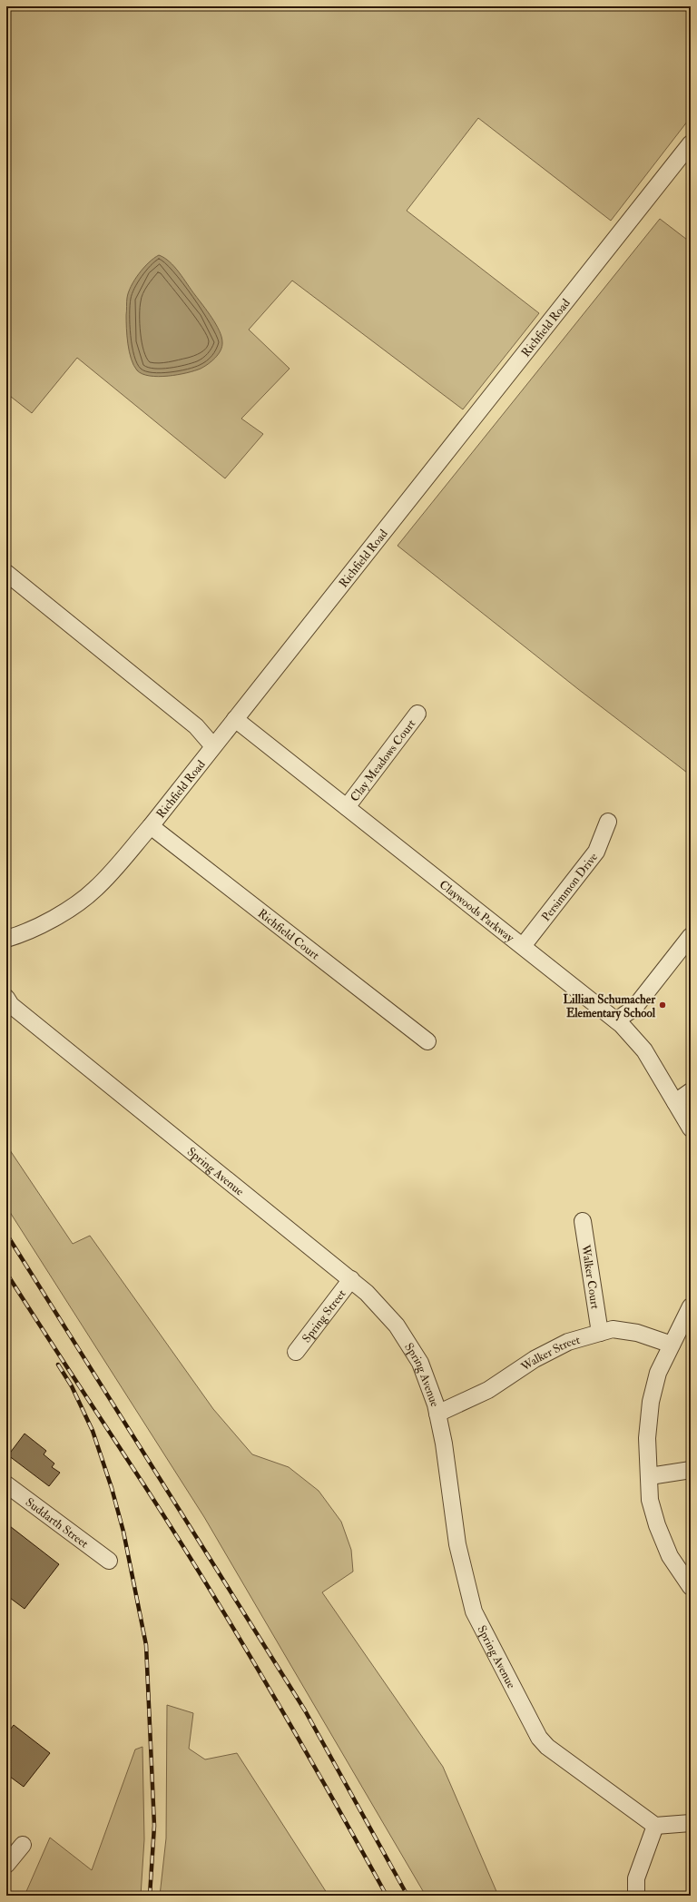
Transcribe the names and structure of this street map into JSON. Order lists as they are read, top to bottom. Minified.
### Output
{"streets":{"street":["Richfield Road","Clay Meadows Court","Persimmon Drive","Claywoods Parkway","Richfield Court","Spring Avenue","Walker Court","Spring Street","Walker Street","Suddarth Street"]},"crossings":[["Richfield Road","Claywoods Parkway"],["Richfield Road","Richfield Court"],["Clay Meadows Court","Claywoods Parkway"],["Persimmon Drive","Claywoods Parkway"],["Spring Avenue","Spring Street"],["Spring Avenue","Walker Street"],["Walker Court","Walker Street"]],"places":["Lillian Schumacher Elementary School"]}
